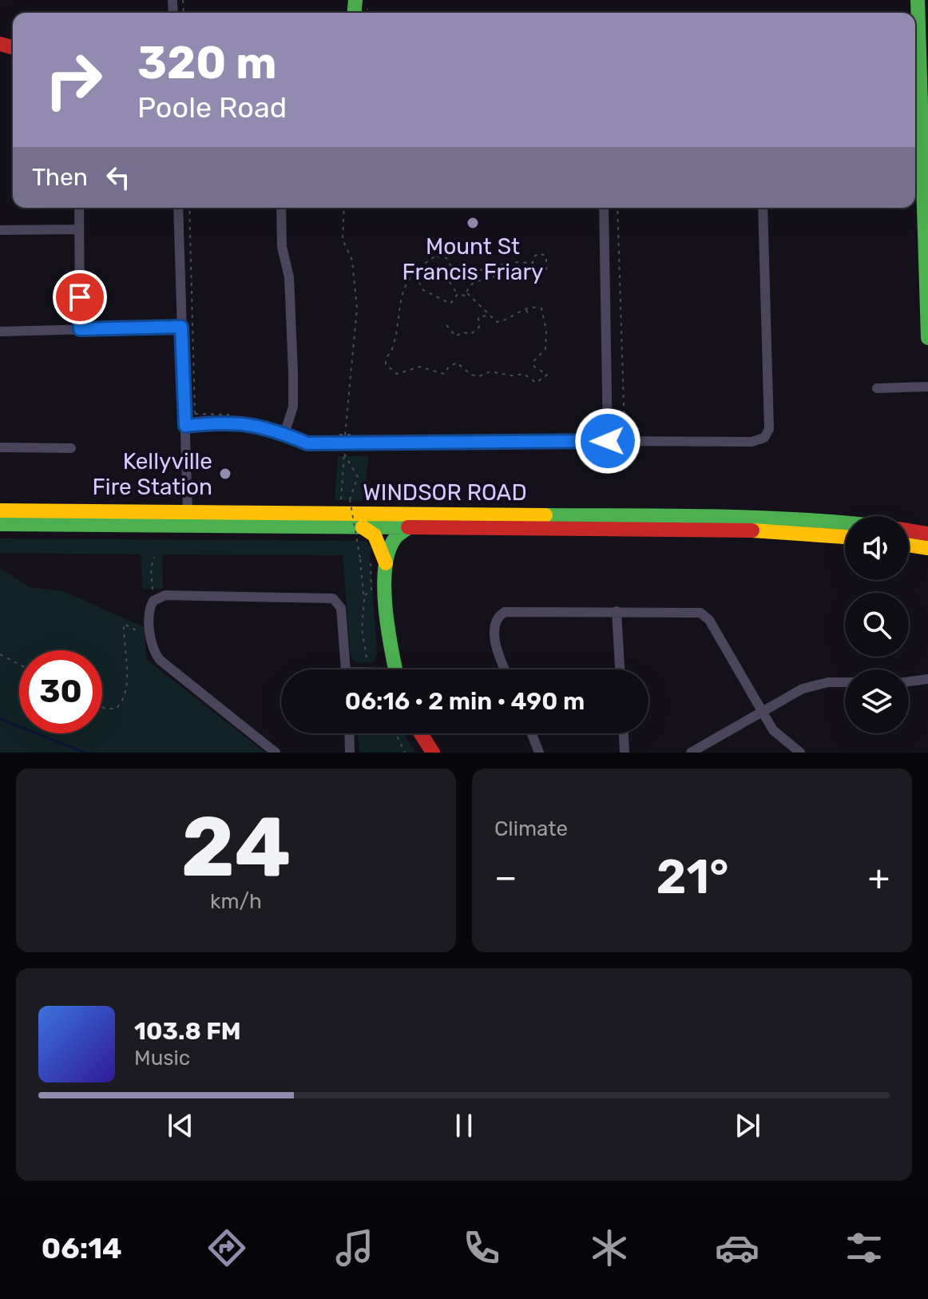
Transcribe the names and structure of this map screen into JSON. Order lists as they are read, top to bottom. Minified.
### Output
{"streets":{"main road":["WINDSOR ROAD"]},"places":["Mount St Francis Friary","Kellyville Fire Station"],"page":{"turn":["320 m","Poole Road"],"then":"Then","limit":"30","trip":"06:16 · 2 min · 490 m","tile":[["24","km/h"],"Climate"],"heat":["−","21°","+"],"song":["103.8 FM","Music"],"tabs":"06:14"}}
